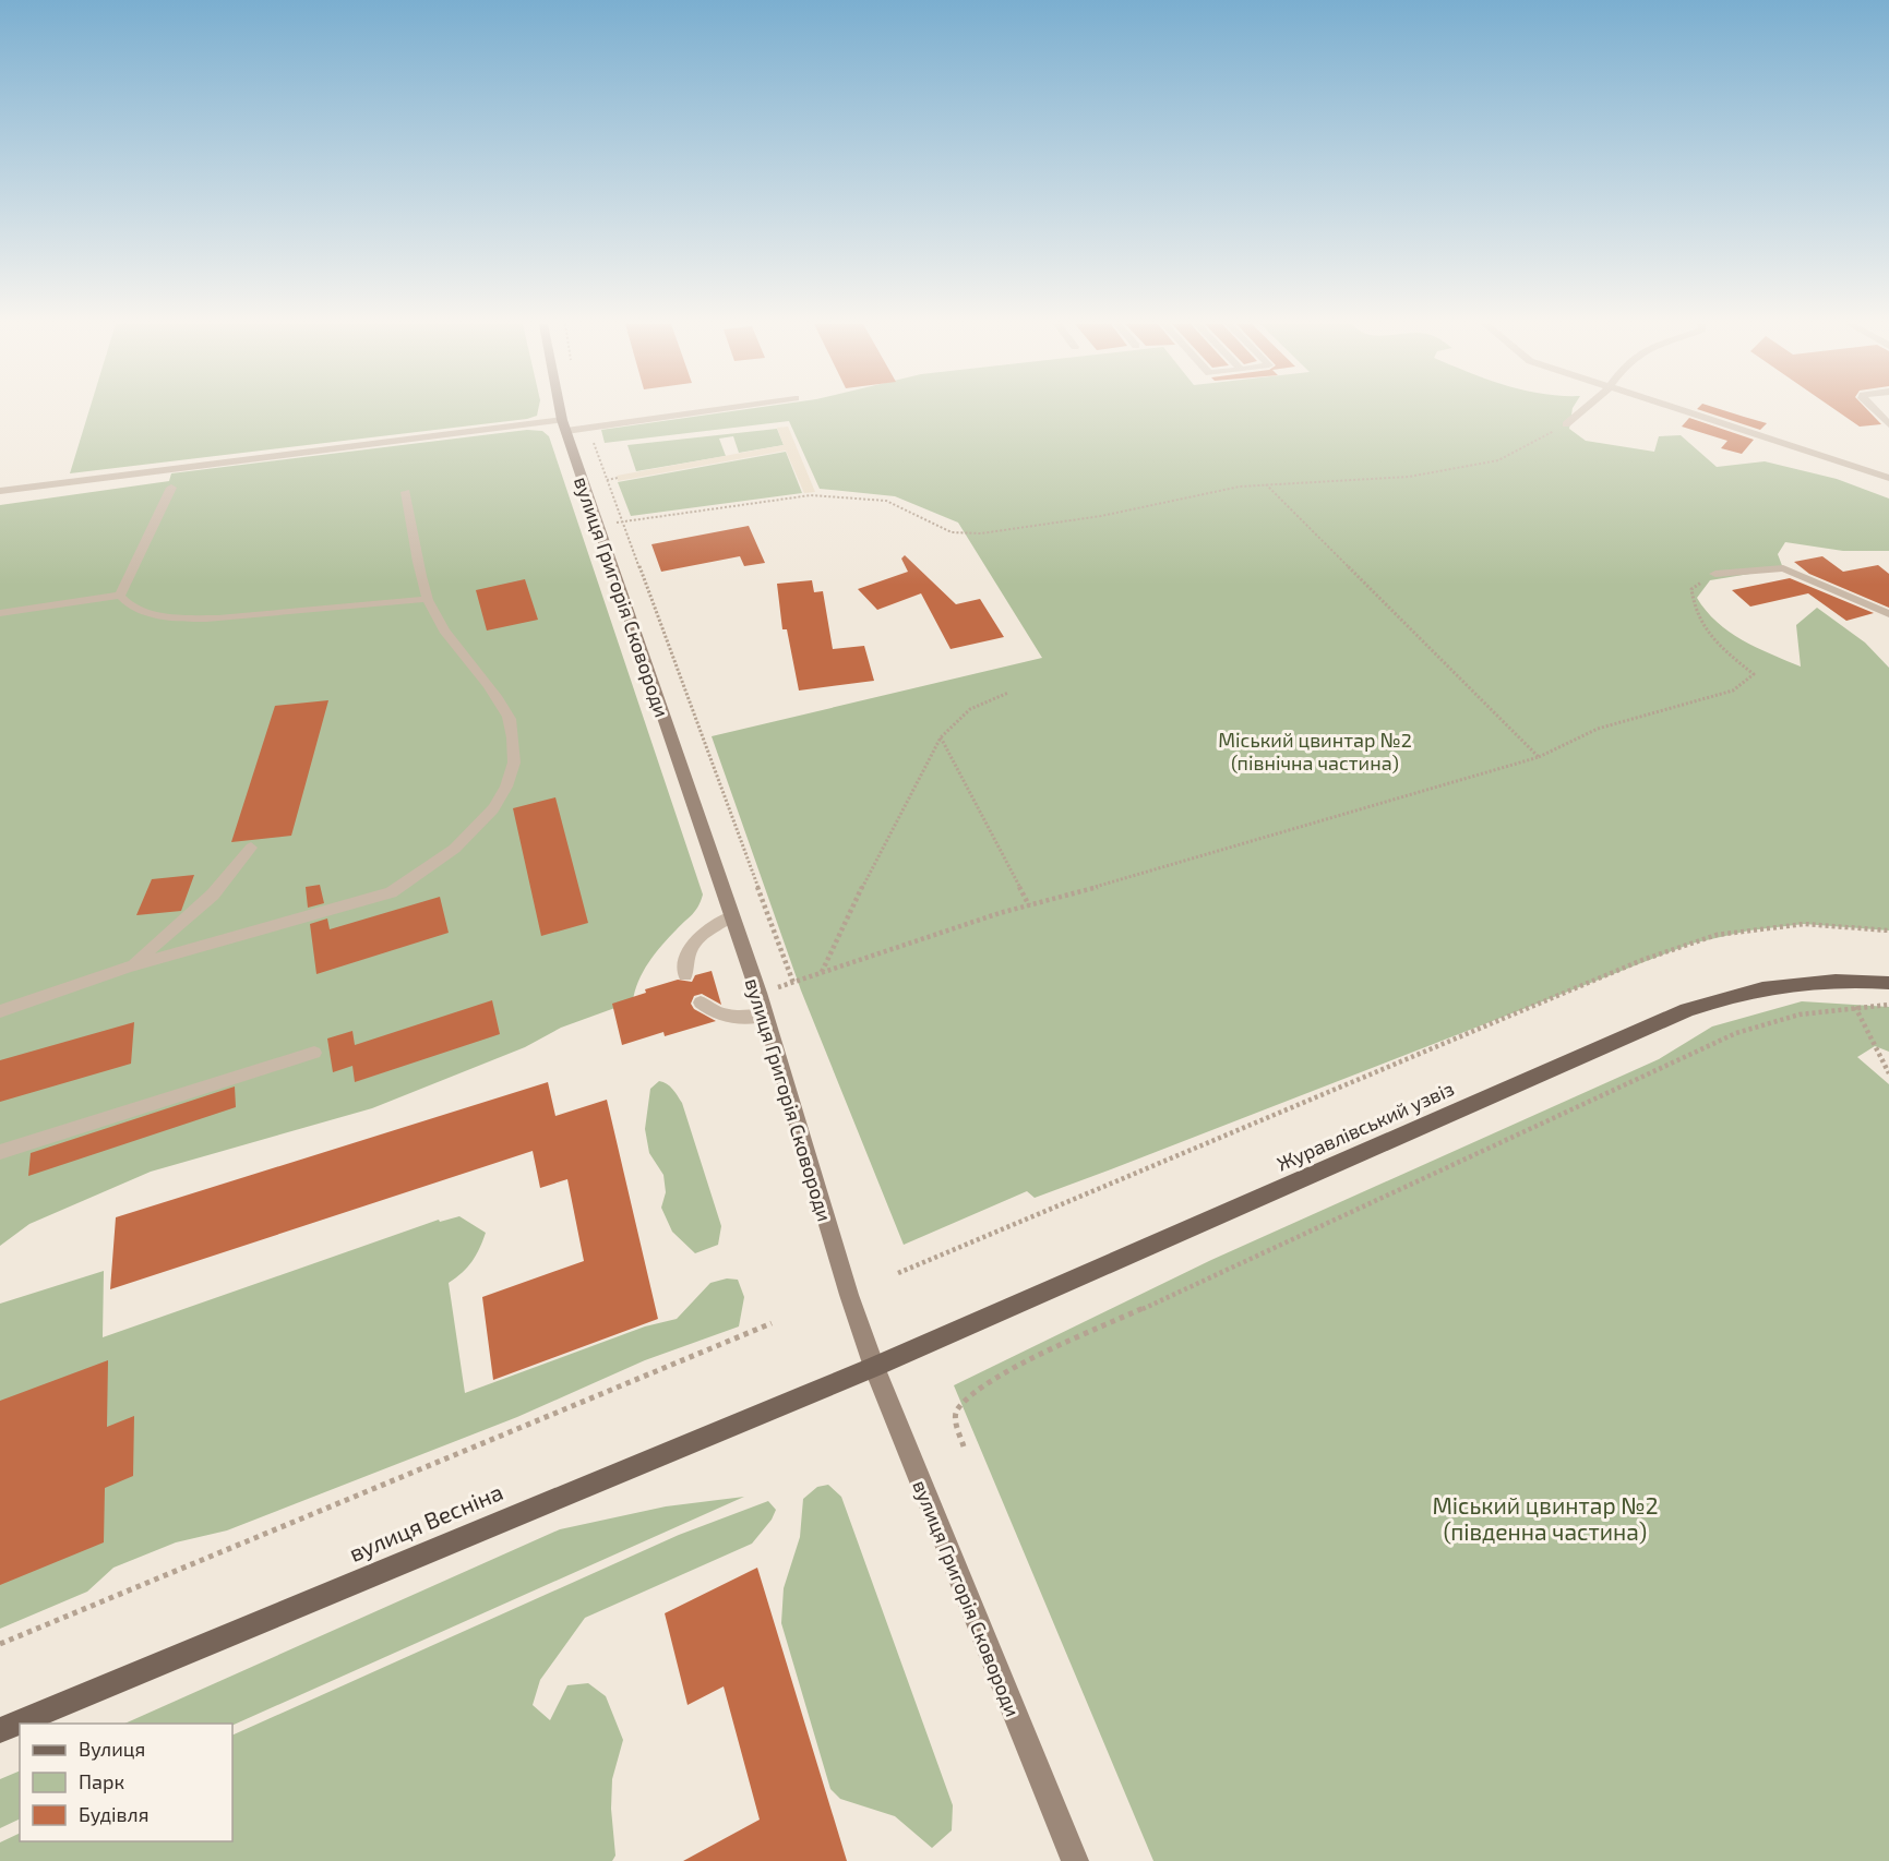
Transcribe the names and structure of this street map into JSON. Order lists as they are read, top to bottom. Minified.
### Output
{"streets":{"main road":["Журавлівський узвіз","вулиця Весніна"],"street":["вулиця Григорія Сковороди"]},"crossings":[["вулиця Григорія Сковороди","Журавлівський узвіз"],["вулиця Григорія Сковороди","вулиця Весніна"],["Журавлівський узвіз","вулиця Весніна"]],"parks":["Міський цвинтар №2 (північна частина)","Міський цвинтар №2 (південна частина)"],"legend":["Вулиця","Парк","Будівля"]}
